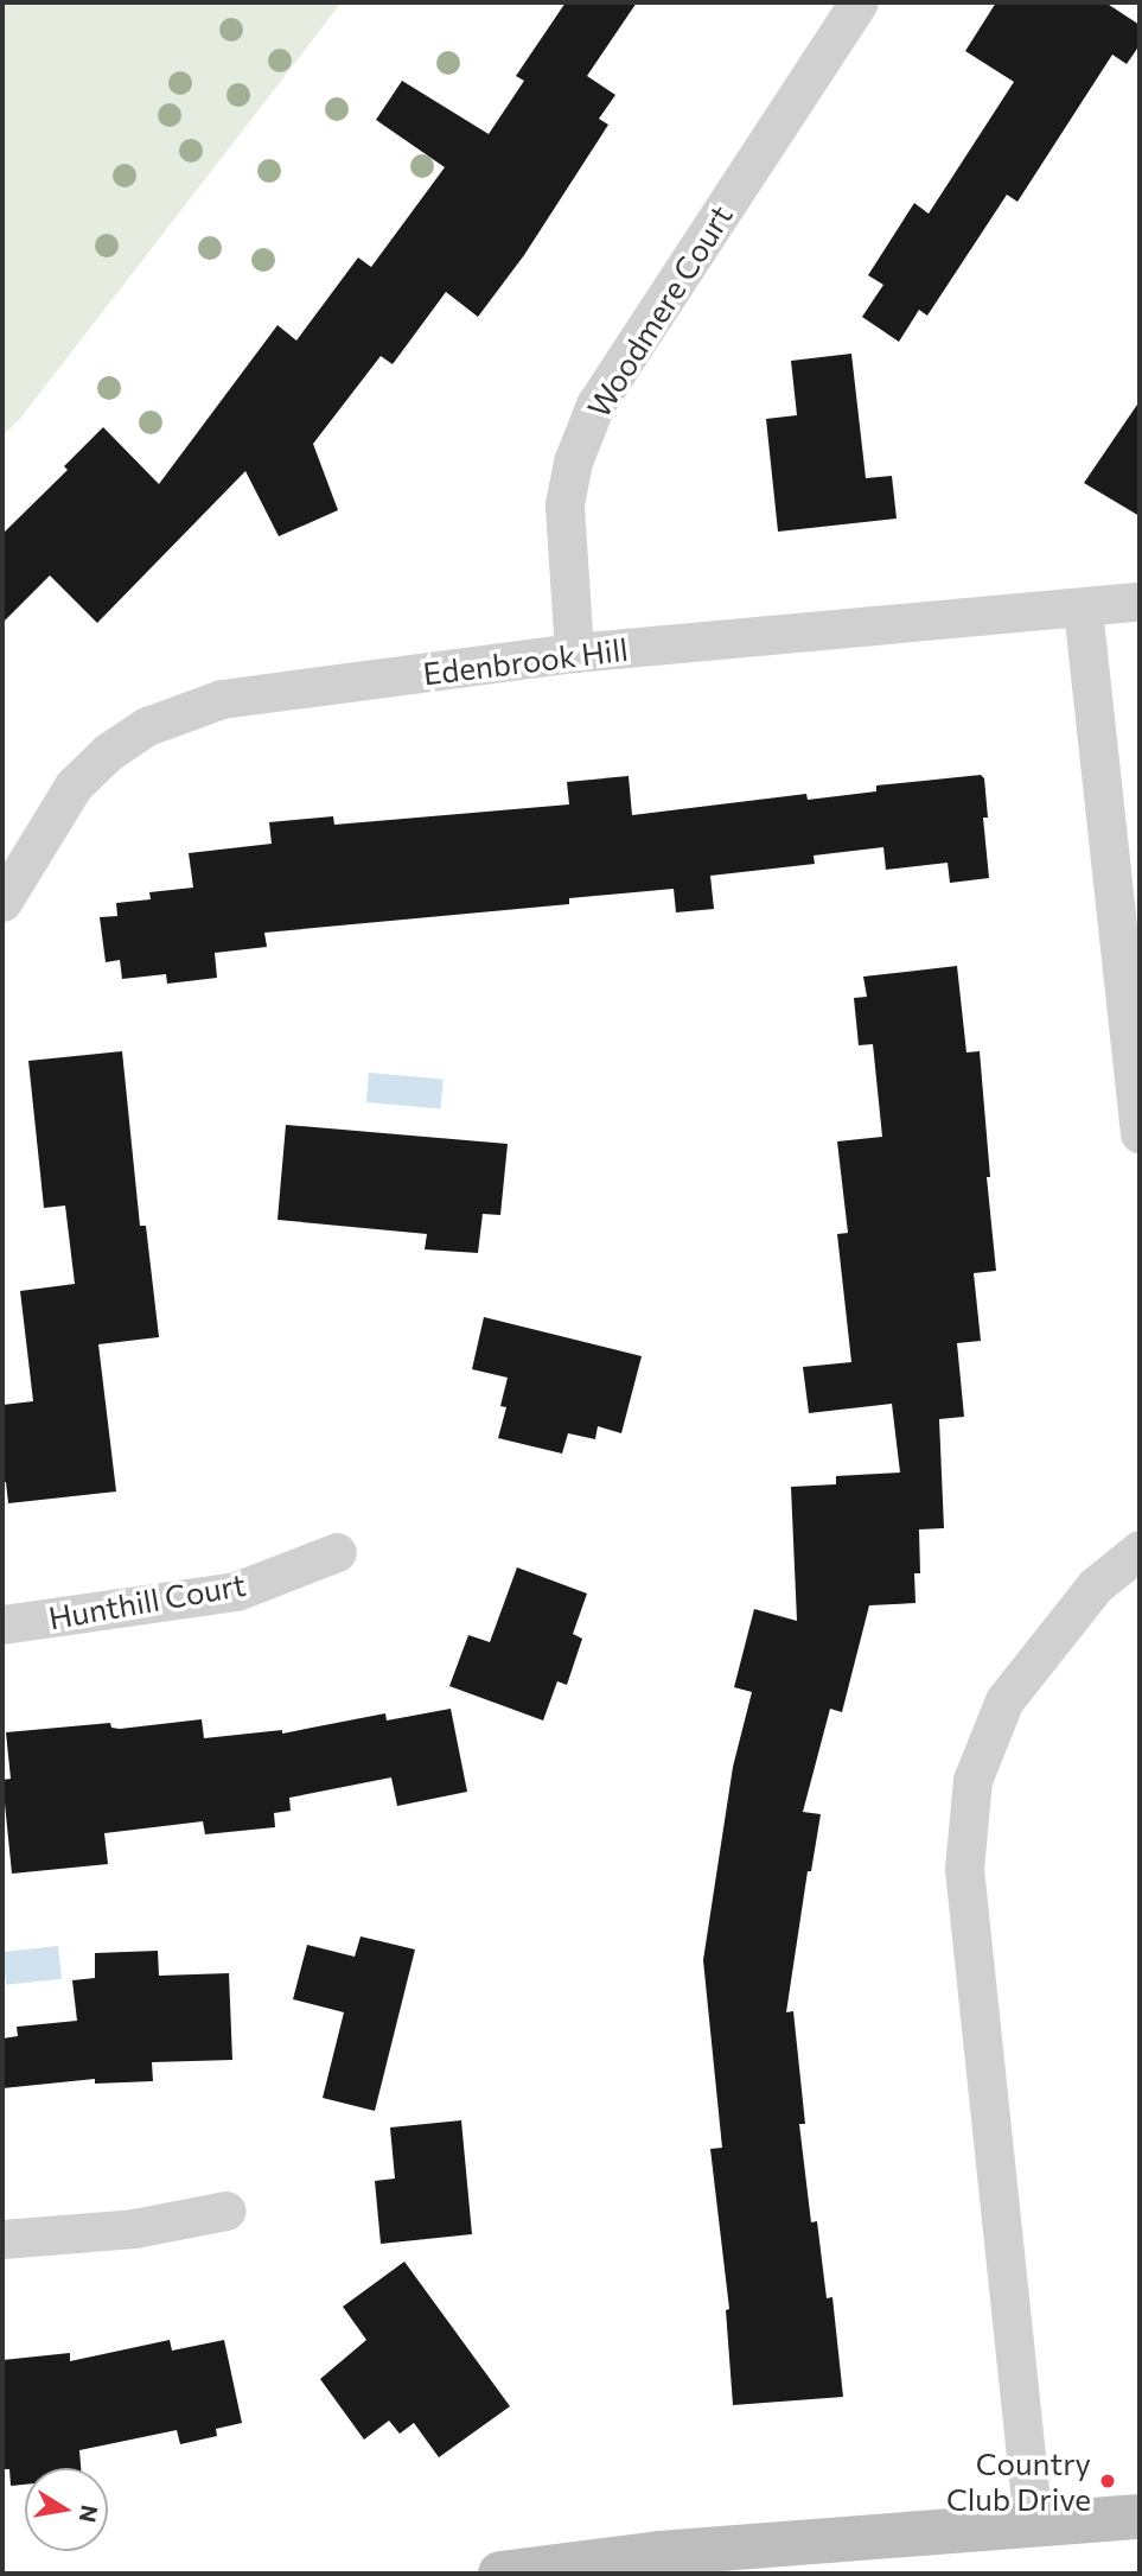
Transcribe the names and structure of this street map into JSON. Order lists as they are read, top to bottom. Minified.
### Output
{"streets":{"street":["Woodmere Court","Edenbrook Hill","Hunthill Court"]},"crossings":[["Woodmere Court","Edenbrook Hill"]],"places":["Country Club Drive"],"north":"right"}
